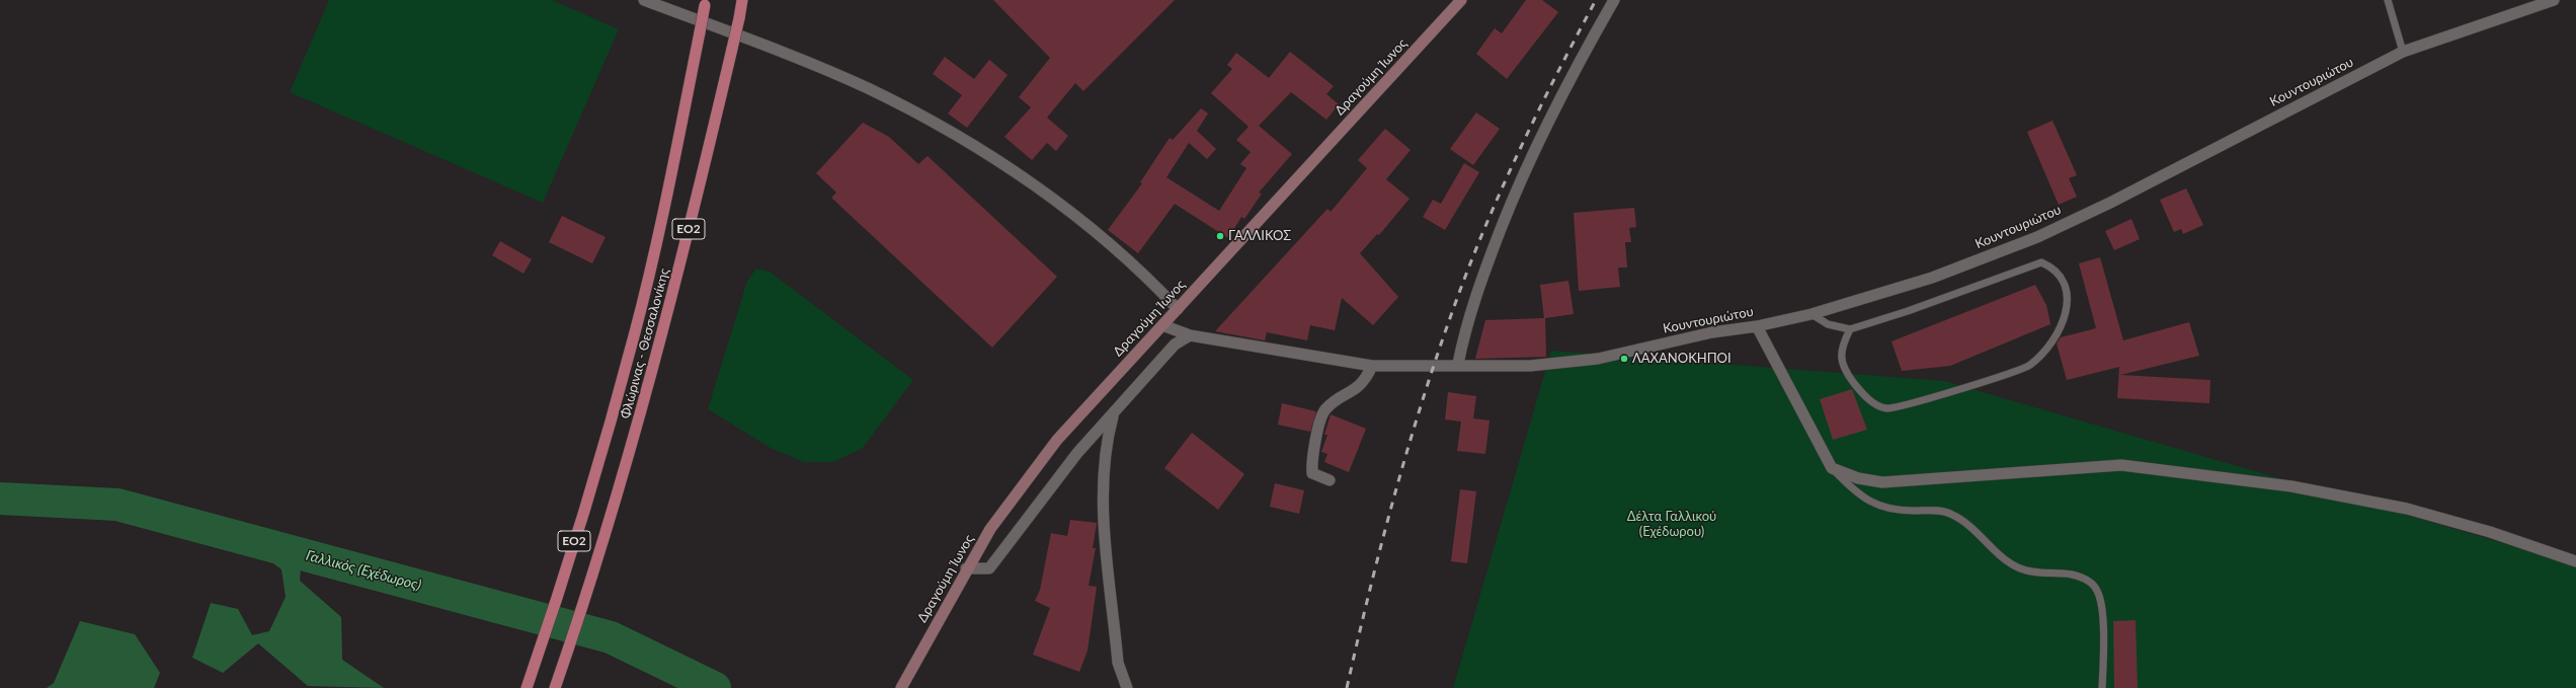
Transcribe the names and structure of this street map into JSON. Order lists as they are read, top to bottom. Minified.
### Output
{"streets":{"main road":["Δραγούμη Ίωνος","ΕΟ2","Φλώρινας - Θεσσαλονίκης"],"street":["Κουντουριώτου"]},"crossings":[["Δραγούμη Ίωνος","Κουντουριώτου"]],"water":["Γαλλικός (Εχέδωρος)"],"parks":["Δέλτα Γαλλικού (Εχέδωρου)"],"places":["ΓΑΛΛΙΚΟΣ","ΛΑΧΑΝΟΚΗΠΟΙ"]}
